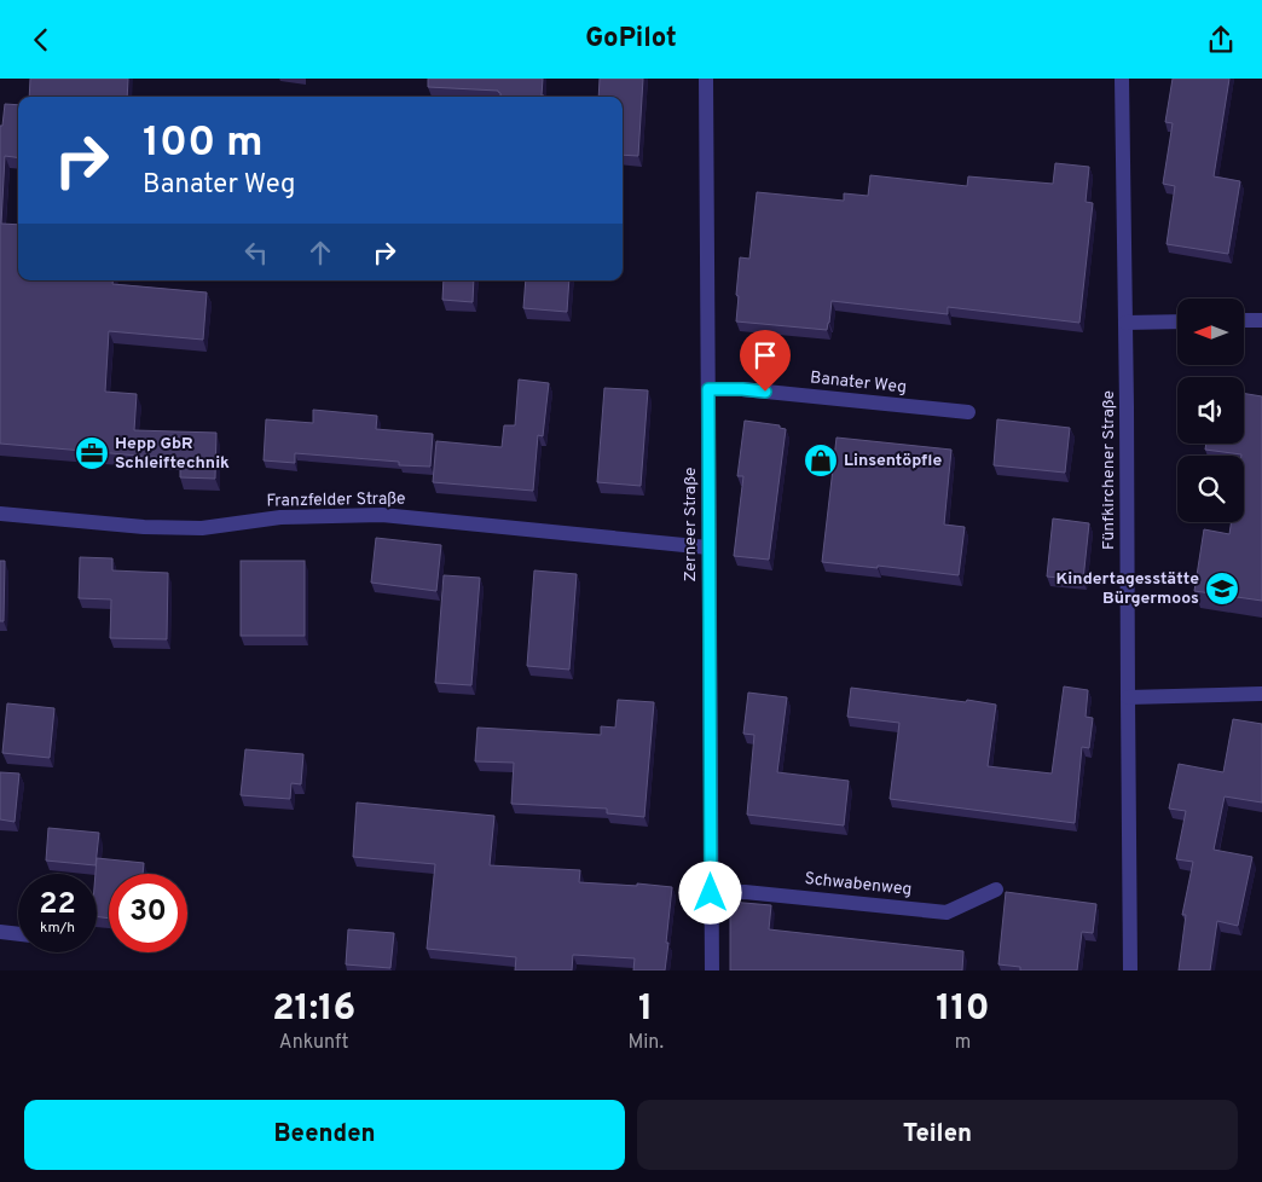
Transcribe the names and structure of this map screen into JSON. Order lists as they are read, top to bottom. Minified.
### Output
{"streets":{"street":["Banater Weg","Fünfkirchener Straße","Franzfelder Straße","Zerneer Straße","Schwabenweg"]},"crossings":[["Banater Weg","Zerneer Straße"],["Franzfelder Straße","Zerneer Straße"],["Zerneer Straße","Schwabenweg"]],"places":{"office":["Hepp GbR Schleiftechnik"],"shop":["Linsentöpfle"],"school or university":["Kindertagesstätte Bürgermoos"]},"north":"left","page":{"header":"GoPilot","turn":["100 m","Banater Weg"],"speed":"22 km/h","limit":"30","eta":["21:16","Ankunft","1","Min.","110","m"],"buttons":["Beenden","Teilen"]}}
